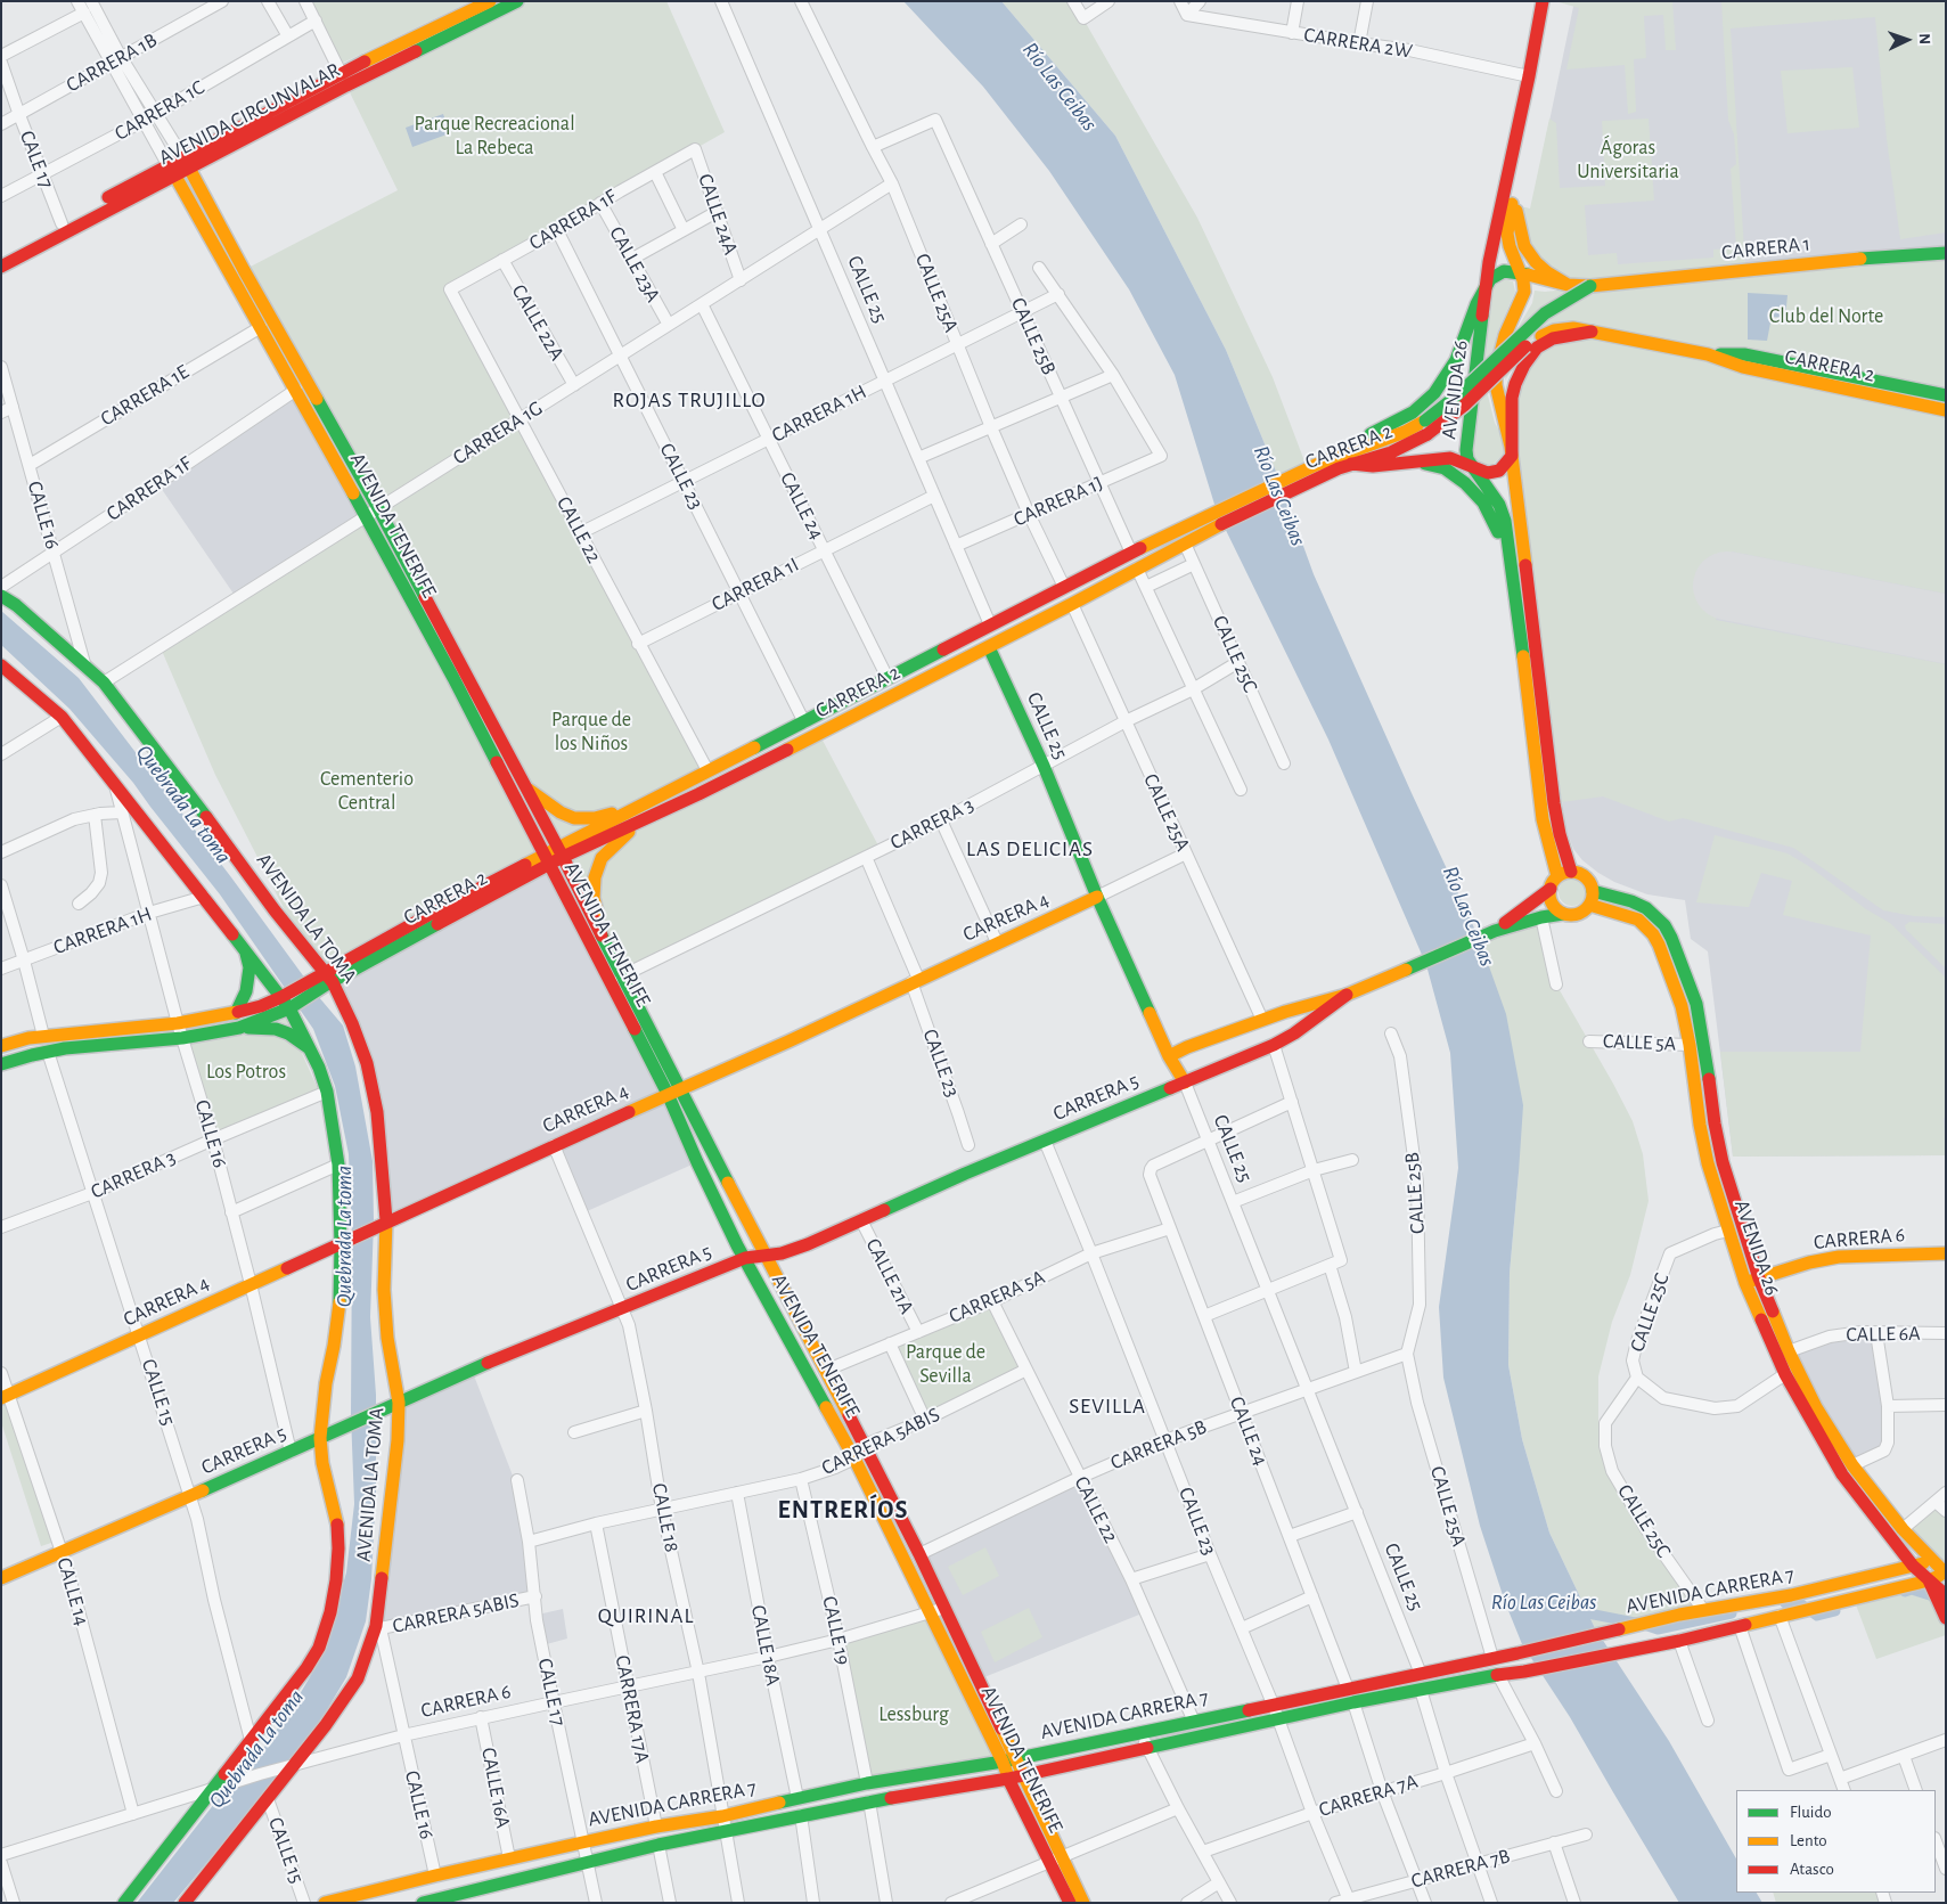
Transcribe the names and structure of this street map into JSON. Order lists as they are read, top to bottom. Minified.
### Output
{"streets":{"main road":["AVENIDA CIRCUNVALAR","CARRERA 1","CALLE 25","CARRERA 2","AVENIDA 26","AVENIDA TENERIFE","CARRERA 4","AVENIDA LA TOMA","CARRERA 5","CARRERA 6","AVENIDA CARRERA 7"],"street":["CARRERA 2W","CARRERA 1B","CARRERA 1C","CALE 17","CALLE 24A","CARRERA 1F","CALLE 23A","CALLE 25A","CALLE 22A","CALLE 25B","CARRERA 1E","CARRERA 1H","CARRERA 1G","CALLE 23","CARRERA 1J","CALLE 24","CALLE 16","CALLE 22","CARRERA 1I","CALLE 25C","CARRERA 3","CALLE 5A","CALLE 21A","CARRERA 5A","CALLE 6A","CALLE 15","CARRERA 5ABIS","CARRERA 5B","CALLE 18","CALLE 14","CALLE 19","CALLE 18A","CALLE 17","CARRERA 17A","CALLE 16A","CARRERA 7A","CARRERA 7B"]},"crossings":[["CARRERA 2W","AVENIDA 26"],["CARRERA 1B","CALE 17"],["CARRERA 1B","AVENIDA TENERIFE"],["CARRERA 1C","CALE 17"],["CARRERA 1C","AVENIDA TENERIFE"],["AVENIDA CIRCUNVALAR","CALE 17"],["AVENIDA CIRCUNVALAR","AVENIDA TENERIFE"],["CALLE 24A","CARRERA 1F"],["CALLE 24A","CARRERA 1G"],["CARRERA 1F","CALLE 23A"],["CARRERA 1F","CALLE 22A"],["CARRERA 1F","CALLE 23"],["CARRERA 1F","CALLE 16"],["CARRERA 1F","AVENIDA TENERIFE"],["CARRERA 1F","CALLE 22"],["CARRERA 1","CARRERA 2"],["CARRERA 1","AVENIDA 26"],["CALLE 23A","CARRERA 1G"],["CALLE 25","CARRERA 2"],["CALLE 25","CARRERA 1H"],["CALLE 25","CARRERA 1G"],["CALLE 25","CARRERA 1J"],["CALLE 25","CALLE 24"],["CALLE 25","CARRERA 1I"],["CALLE 25","CARRERA 3"],["CALLE 25","CARRERA 4"],["CALLE 25","CARRERA 5"],["CALLE 25","CARRERA 5B"],["CALLE 25","AVENIDA CARRERA 7"],["CALLE 25A","CALLE 25B"],["CALLE 25A","CARRERA 2"],["CALLE 25A","CARRERA 1H"],["CALLE 25A","CARRERA 1G"],["CALLE 25A","CARRERA 1J"],["CALLE 25A","CARRERA 3"],["CALLE 25A","CARRERA 4"],["CALLE 25A","CARRERA 5"],["CALLE 25A","CARRERA 5B"],["CALLE 25A","AVENIDA CARRERA 7"],["CALLE 22A","CARRERA 1G"],["CALLE 25B","CARRERA 2"],["CALLE 25B","CARRERA 1H"],["CALLE 25B","CARRERA 1J"],["CALLE 25B","CARRERA 5B"],["CARRERA 2","CALLE 23"],["CARRERA 2","CALLE 24"],["CARRERA 2","CALLE 16"],["CARRERA 2","AVENIDA TENERIFE"],["CARRERA 2","CALLE 22"],["CARRERA 2","CALLE 25C"],["CARRERA 2","AVENIDA LA TOMA"],["CARRERA 2","CALLE 15"],["AVENIDA 26","CALLE 25C"],["AVENIDA 26","CALLE 5A"],["AVENIDA 26","CARRERA 5"],["AVENIDA 26","CARRERA 6"],["AVENIDA 26","CALLE 6A"],["AVENIDA 26","AVENIDA CARRERA 7"],["CARRERA 1E","CALLE 16"],["CARRERA 1E","AVENIDA TENERIFE"],["CARRERA 1H","CALLE 23"],["CARRERA 1H","CALLE 24"],["CARRERA 1H","CALLE 16"],["CARRERA 1H","CALLE 22"],["CARRERA 1H","AVENIDA LA TOMA"],["CARRERA 1G","CALLE 23"],["CARRERA 1G","CALLE 24"],["CARRERA 1G","AVENIDA TENERIFE"],["CARRERA 1G","CALLE 22"],["CARRERA 1G","AVENIDA LA TOMA"],["CALLE 23","CARRERA 1I"],["CALLE 23","CARRERA 3"],["CALLE 23","CARRERA 4"],["CALLE 23","CARRERA 5"],["CALLE 23","CARRERA 5A"],["CALLE 23","CARRERA 5B"],["CALLE 23","AVENIDA CARRERA 7"],["CALLE 23","CARRERA 7A"],["CALLE 23","CARRERA 7B"],["CALLE 24","CARRERA 1I"],["CALLE 24","CARRERA 5A"],["CALLE 24","CARRERA 5B"],["CALLE 24","AVENIDA CARRERA 7"],["CALLE 16","CARRERA 3"],["CALLE 16","CARRERA 4"],["CALLE 16","AVENIDA LA TOMA"],["CALLE 16","CARRERA 5"],["CALLE 16","CARRERA 6"],["CALLE 16","CARRERA 5ABIS"],["CALLE 16","AVENIDA CARRERA 7"],["AVENIDA TENERIFE","CARRERA 3"],["AVENIDA TENERIFE","CARRERA 4"],["AVENIDA TENERIFE","CARRERA 5"],["AVENIDA TENERIFE","CARRERA 6"],["AVENIDA TENERIFE","CARRERA 5A"],["AVENIDA TENERIFE","CARRERA 5ABIS"],["AVENIDA TENERIFE","CARRERA 5B"],["AVENIDA TENERIFE","AVENIDA CARRERA 7"],["CALLE 22","CARRERA 1I"],["CALLE 22","CARRERA 5A"],["CALLE 22","CARRERA 5ABIS"],["CALLE 22","CARRERA 5B"],["CALLE 22","AVENIDA CARRERA 7"],["CALLE 25C","CARRERA 3"],["CALLE 25C","AVENIDA CARRERA 7"],["CARRERA 3","AVENIDA LA TOMA"],["CARRERA 3","CALLE 15"],["CARRERA 4","AVENIDA LA TOMA"],["CARRERA 4","CALLE 15"],["CARRERA 4","CALLE 18"],["CARRERA 4","CALLE 14"],["AVENIDA LA TOMA","CARRERA 5"],["AVENIDA LA TOMA","CARRERA 6"],["AVENIDA LA TOMA","CALLE 15"],["AVENIDA LA TOMA","CARRERA 5ABIS"],["CARRERA 5","CALLE 21A"],["CARRERA 5","CALLE 15"],["CARRERA 5","CALLE 18"],["CARRERA 5","CALLE 14"],["CARRERA 6","CALLE 18"],["CARRERA 6","CALLE 14"],["CARRERA 6","CALLE 19"],["CARRERA 6","CALLE 18A"],["CARRERA 6","CALLE 17"],["CARRERA 6","CARRERA 17A"],["CARRERA 6","CALLE 16A"],["CALLE 21A","CARRERA 5A"],["CALLE 21A","CARRERA 5ABIS"],["CARRERA 5ABIS","CALLE 18"],["CARRERA 5ABIS","CALLE 19"],["CARRERA 5ABIS","CALLE 18A"],["CARRERA 5ABIS","CALLE 17"],["CARRERA 5ABIS","CARRERA 17A"],["CALLE 18","AVENIDA CARRERA 7"],["AVENIDA CARRERA 7","CALLE 19"],["AVENIDA CARRERA 7","CALLE 18A"],["AVENIDA CARRERA 7","CALLE 17"],["AVENIDA CARRERA 7","CARRERA 17A"],["AVENIDA CARRERA 7","CALLE 16A"]],"districts":["ROJAS TRUJILLO","LAS DELICIAS","SEVILLA","ENTRERÍOS","QUIRINAL"],"water":["Río Las Ceibas","Quebrada La toma"],"parks":["Parque Recreacional La Rebeca","Ágoras Universitaria","Club del Norte","Parque de los Niños","Cementerio Central","Los Potros","Parque de Sevilla","Lessburg"],"legend":["Fluido","Lento","Atasco"],"north":"right"}
